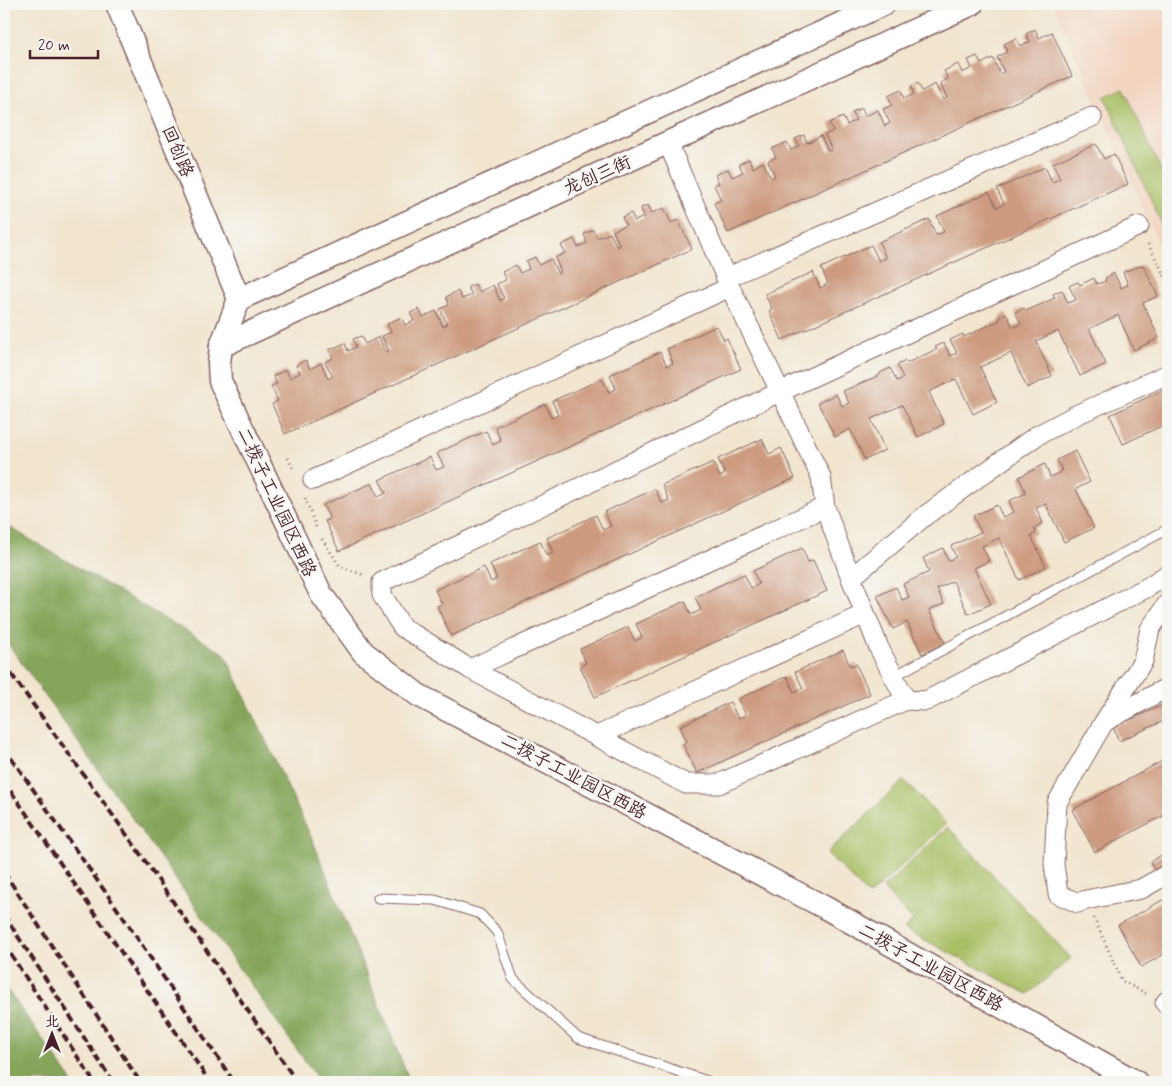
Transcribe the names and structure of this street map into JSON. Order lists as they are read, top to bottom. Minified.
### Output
{"streets":{"street":["回创路","龙创三街","二拨子工业园区西路"]},"crossings":[["回创路","龙创三街"],["回创路","二拨子工业园区西路"],["龙创三街","二拨子工业园区西路"]],"scale_bar":"20 m","north":"top"}
